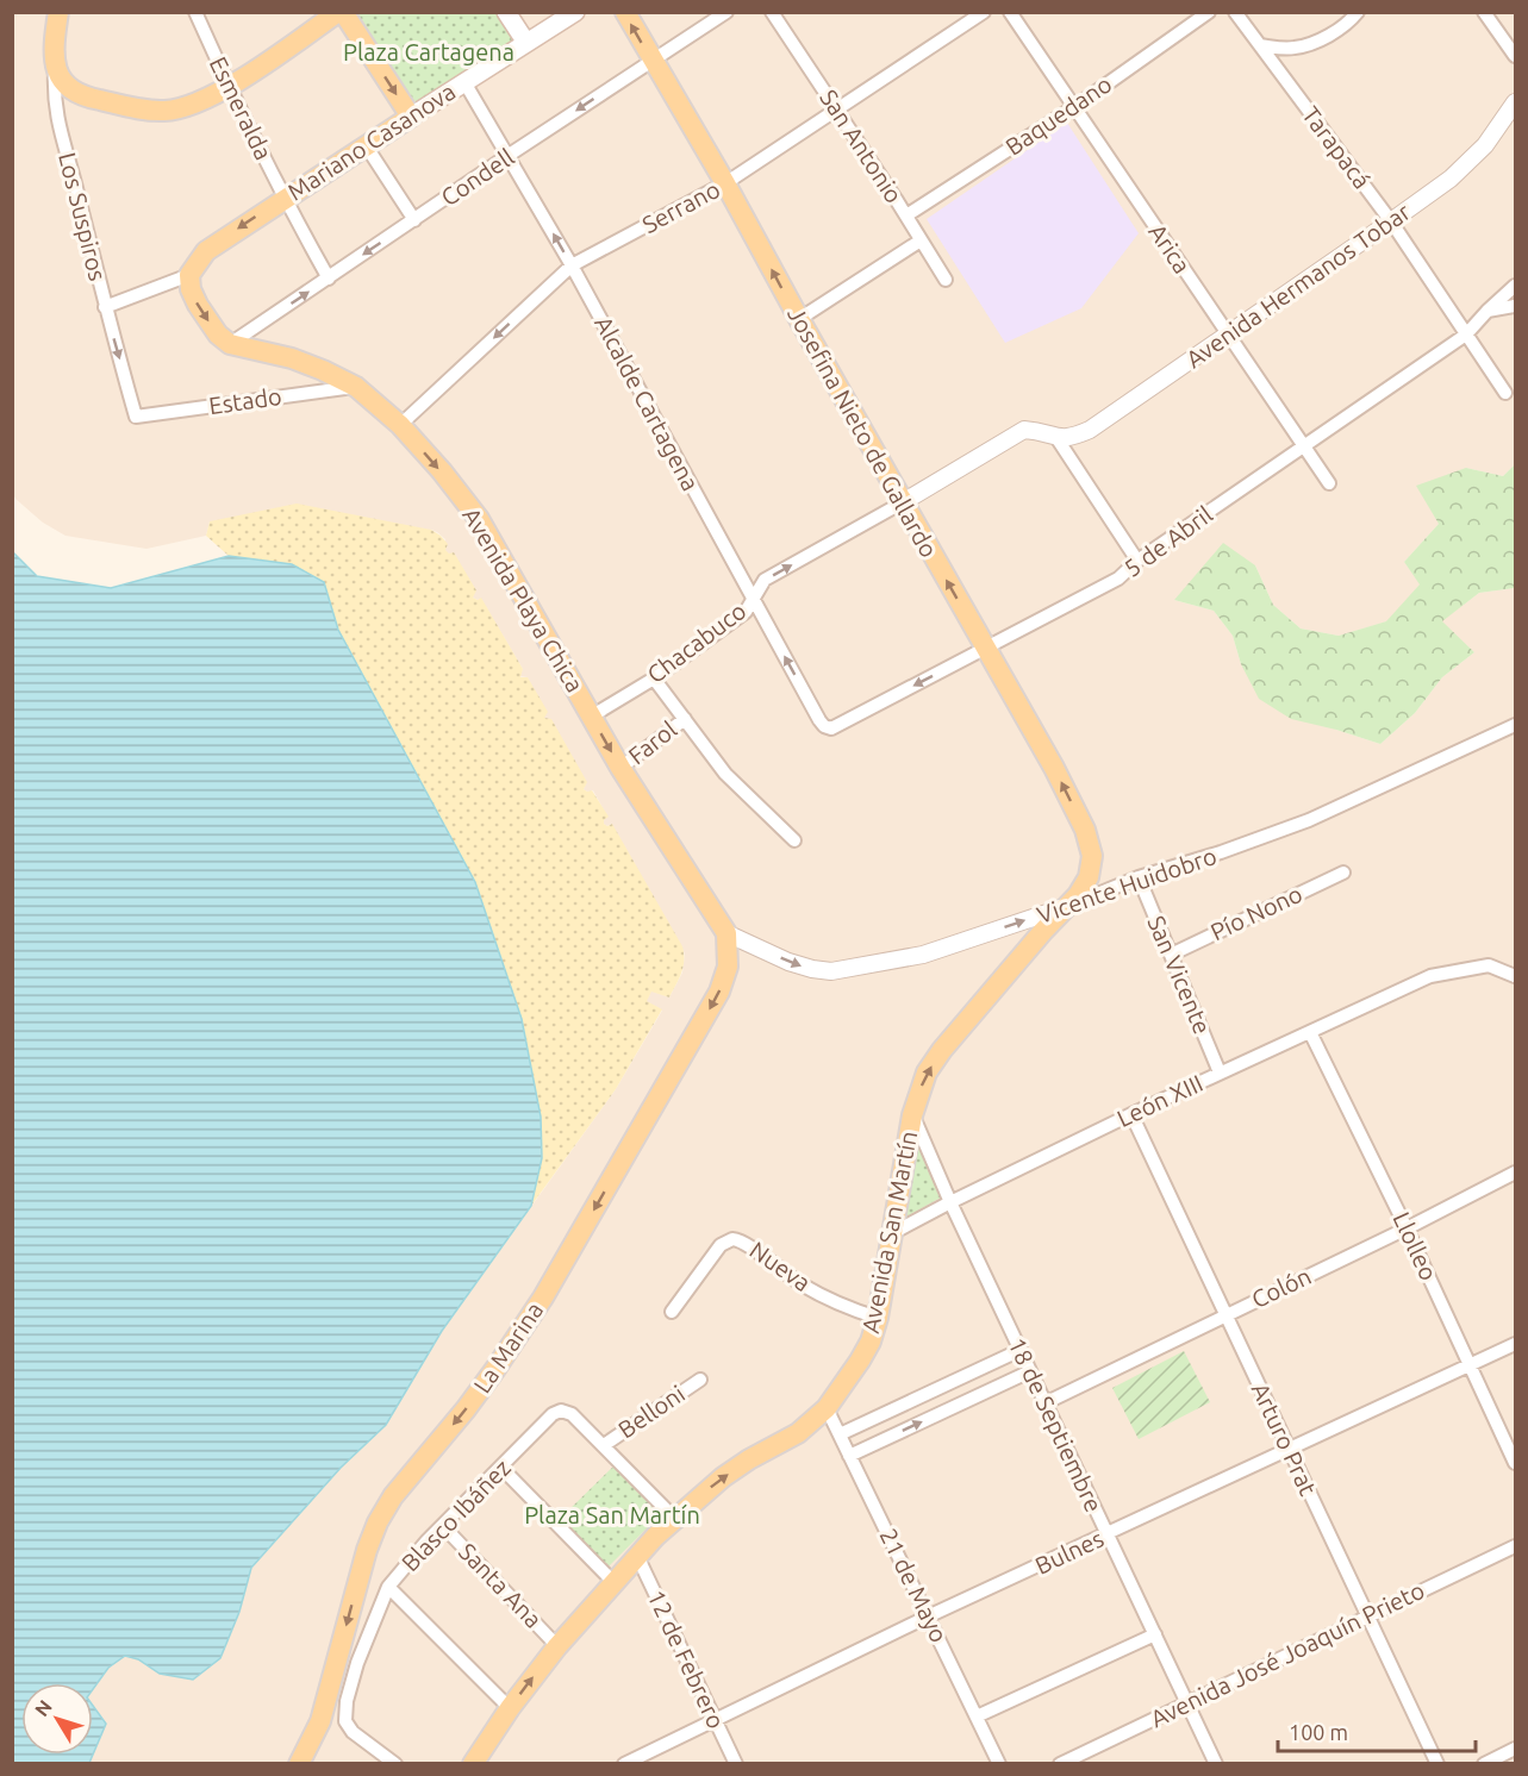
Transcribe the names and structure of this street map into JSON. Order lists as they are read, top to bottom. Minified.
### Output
{"streets":{"main road":["Mariano Casanova","Los Suspiros","Josefina Nieto de Gallardo","Avenida Playa Chica","Avenida San Martín","La Marina"],"street":["Esmeralda","Baquedano","San Antonio","Tarapacá","Condell","Serrano","Arica","Avenida Hermanos Tobar","Estado","Alcalde Cartagena","5 de Abril","Chacabuco","Farol","Vicente Huidobro","Pío Nono","San Vicente","León XIII","Llolleo","Nueva","Colón","Belloni","18 de Septiembre","Arturo Prat","Blasco Ibáñez","Bulnes","Santa Ana","21 de Mayo","Avenida José Joaquín Prieto","12 de Febrero"]},"crossings":[["Esmeralda","Mariano Casanova"],["Esmeralda","Condell"],["Baquedano","San Antonio"],["Baquedano","Arica"],["Mariano Casanova","Alcalde Cartagena"],["San Antonio","Serrano"],["Tarapacá","Avenida Hermanos Tobar"],["Tarapacá","5 de Abril"],["Condell","Alcalde Cartagena"],["Condell","Josefina Nieto de Gallardo"],["Condell","Avenida Playa Chica"],["Serrano","Alcalde Cartagena"],["Serrano","Josefina Nieto de Gallardo"],["Serrano","Avenida Playa Chica"],["Los Suspiros","Estado"],["Arica","Avenida Hermanos Tobar"],["Arica","5 de Abril"],["Avenida Hermanos Tobar","Chacabuco"],["Estado","Avenida Playa Chica"],["Alcalde Cartagena","5 de Abril"],["Alcalde Cartagena","Chacabuco"],["Josefina Nieto de Gallardo","5 de Abril"],["Josefina Nieto de Gallardo","Chacabuco"],["Josefina Nieto de Gallardo","Avenida San Martín"],["Avenida Playa Chica","Chacabuco"],["Avenida Playa Chica","Farol"],["Avenida Playa Chica","Vicente Huidobro"],["Avenida Playa Chica","La Marina"],["Vicente Huidobro","San Vicente"],["Vicente Huidobro","Avenida San Martín"],["Vicente Huidobro","La Marina"],["Pío Nono","San Vicente"],["San Vicente","León XIII"],["León XIII","Avenida San Martín"],["León XIII","Llolleo"],["León XIII","18 de Septiembre"],["León XIII","Arturo Prat"],["Avenida San Martín","Nueva"],["Avenida San Martín","18 de Septiembre"],["Avenida San Martín","Blasco Ibáñez"],["Avenida San Martín","Santa Ana"],["Avenida San Martín","21 de Mayo"],["Avenida San Martín","12 de Febrero"],["Llolleo","Colón"],["Llolleo","Bulnes"],["Colón","18 de Septiembre"],["Colón","Arturo Prat"],["Belloni","Blasco Ibáñez"],["18 de Septiembre","Bulnes"],["18 de Septiembre","Avenida José Joaquín Prieto"],["Arturo Prat","Bulnes"],["Arturo Prat","Avenida José Joaquín Prieto"],["Blasco Ibáñez","Santa Ana"],["Bulnes","21 de Mayo"],["Bulnes","12 de Febrero"]],"one_way":["Alcalde Cartagena","Josefina Nieto de Gallardo","Avenida Playa Chica","Vicente Huidobro","Avenida San Martín","La Marina"],"parks":["Plaza Cartagena","Plaza San Martín"],"scale_bar":"100 m","north":"top left"}
